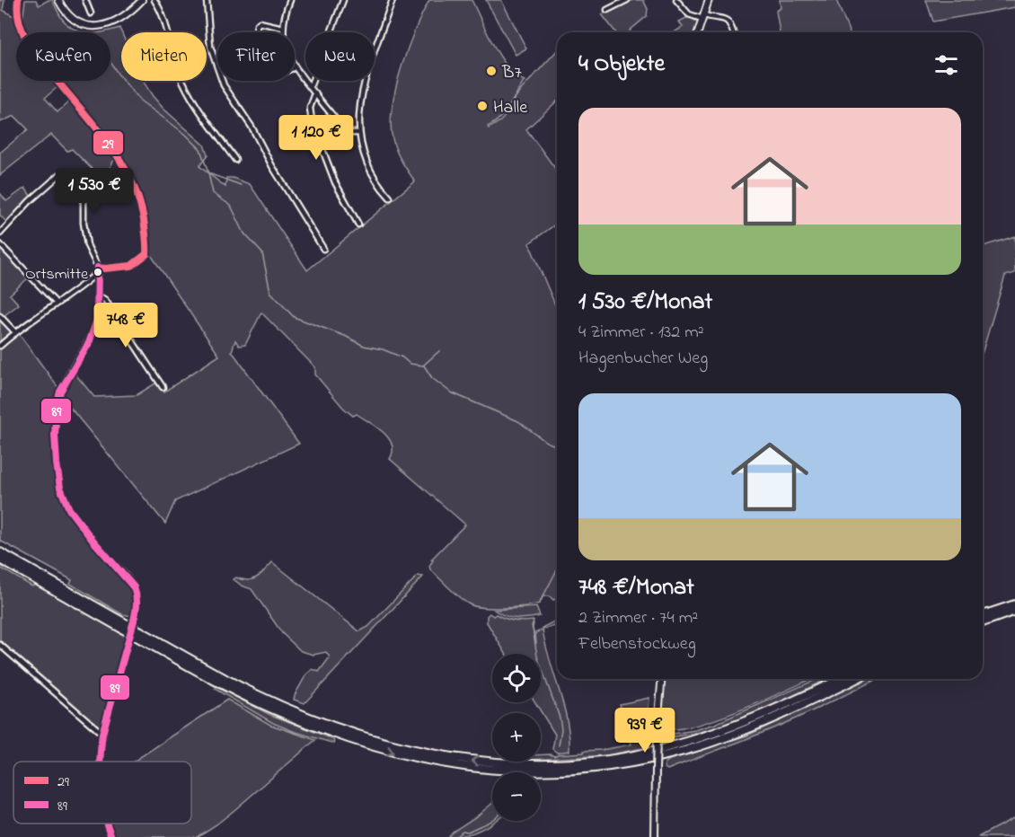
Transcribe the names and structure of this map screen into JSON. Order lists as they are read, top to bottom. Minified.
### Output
{"places":["B7","Halle","Ortsmitte"],"lines":["transit line 29","transit line 89"],"legend":["29","89"],"page":{"chip":["Kaufen","Mieten","Filter","Neu"],"heading":"4 Objekte","list":[{"name":"1 530 €/Monat","note":"4 Zimmer · 132 m² · Hagenbucher Weg"},{"name":"748 €/Monat","note":"2 Zimmer · 74 m² · Felbenstockweg"}],"price":["1 120 €","1 530 €","748 €","939 €"],"map_buttons":["+","−"]}}
